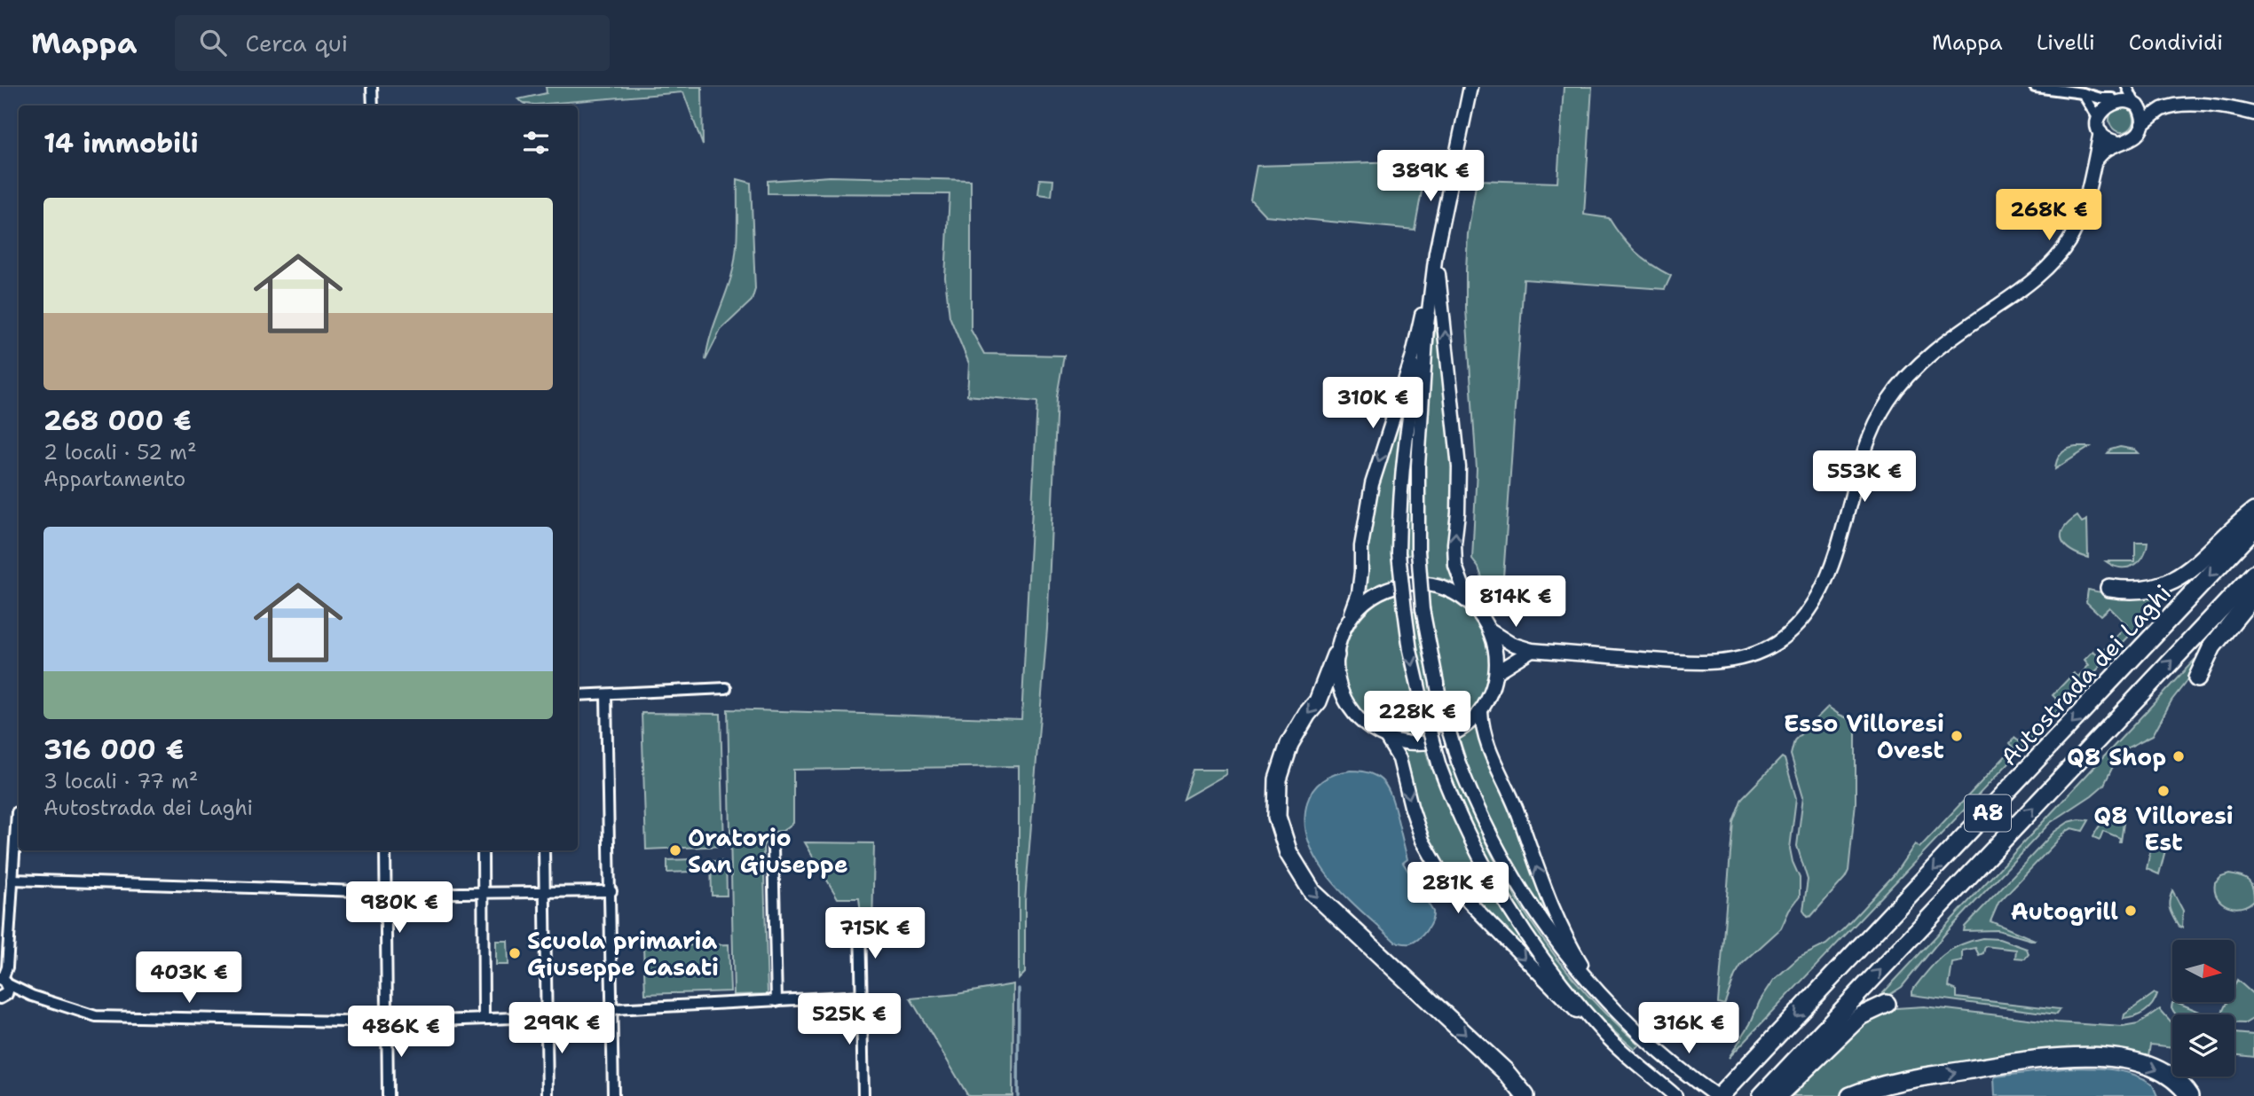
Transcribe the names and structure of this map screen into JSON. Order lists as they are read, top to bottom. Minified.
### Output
{"streets":{"highway":["Autostrada dei Laghi","A8"]},"places":["Esso Villoresi Ovest","Q8 Shop","Q8 Villoresi Est","Oratorio San Giuseppe","Autogrill","Scuola primaria Giuseppe Casati"],"north":"right","page":{"header":"Mappa","search":"Cerca qui","nav":["Mappa","Livelli","Condividi"],"heading":"14 immobili","price":["389K €","268K €","310K €","553K €","814K €","228K €","281K €","980K €","715K €","403K €","525K €","299K €","316K €","486K €"],"list":[{"name":"268 000 €","note":"2 locali · 52 m² · Appartamento"},{"name":"316 000 €","note":"3 locali · 77 m² · Autostrada dei Laghi"}]}}
